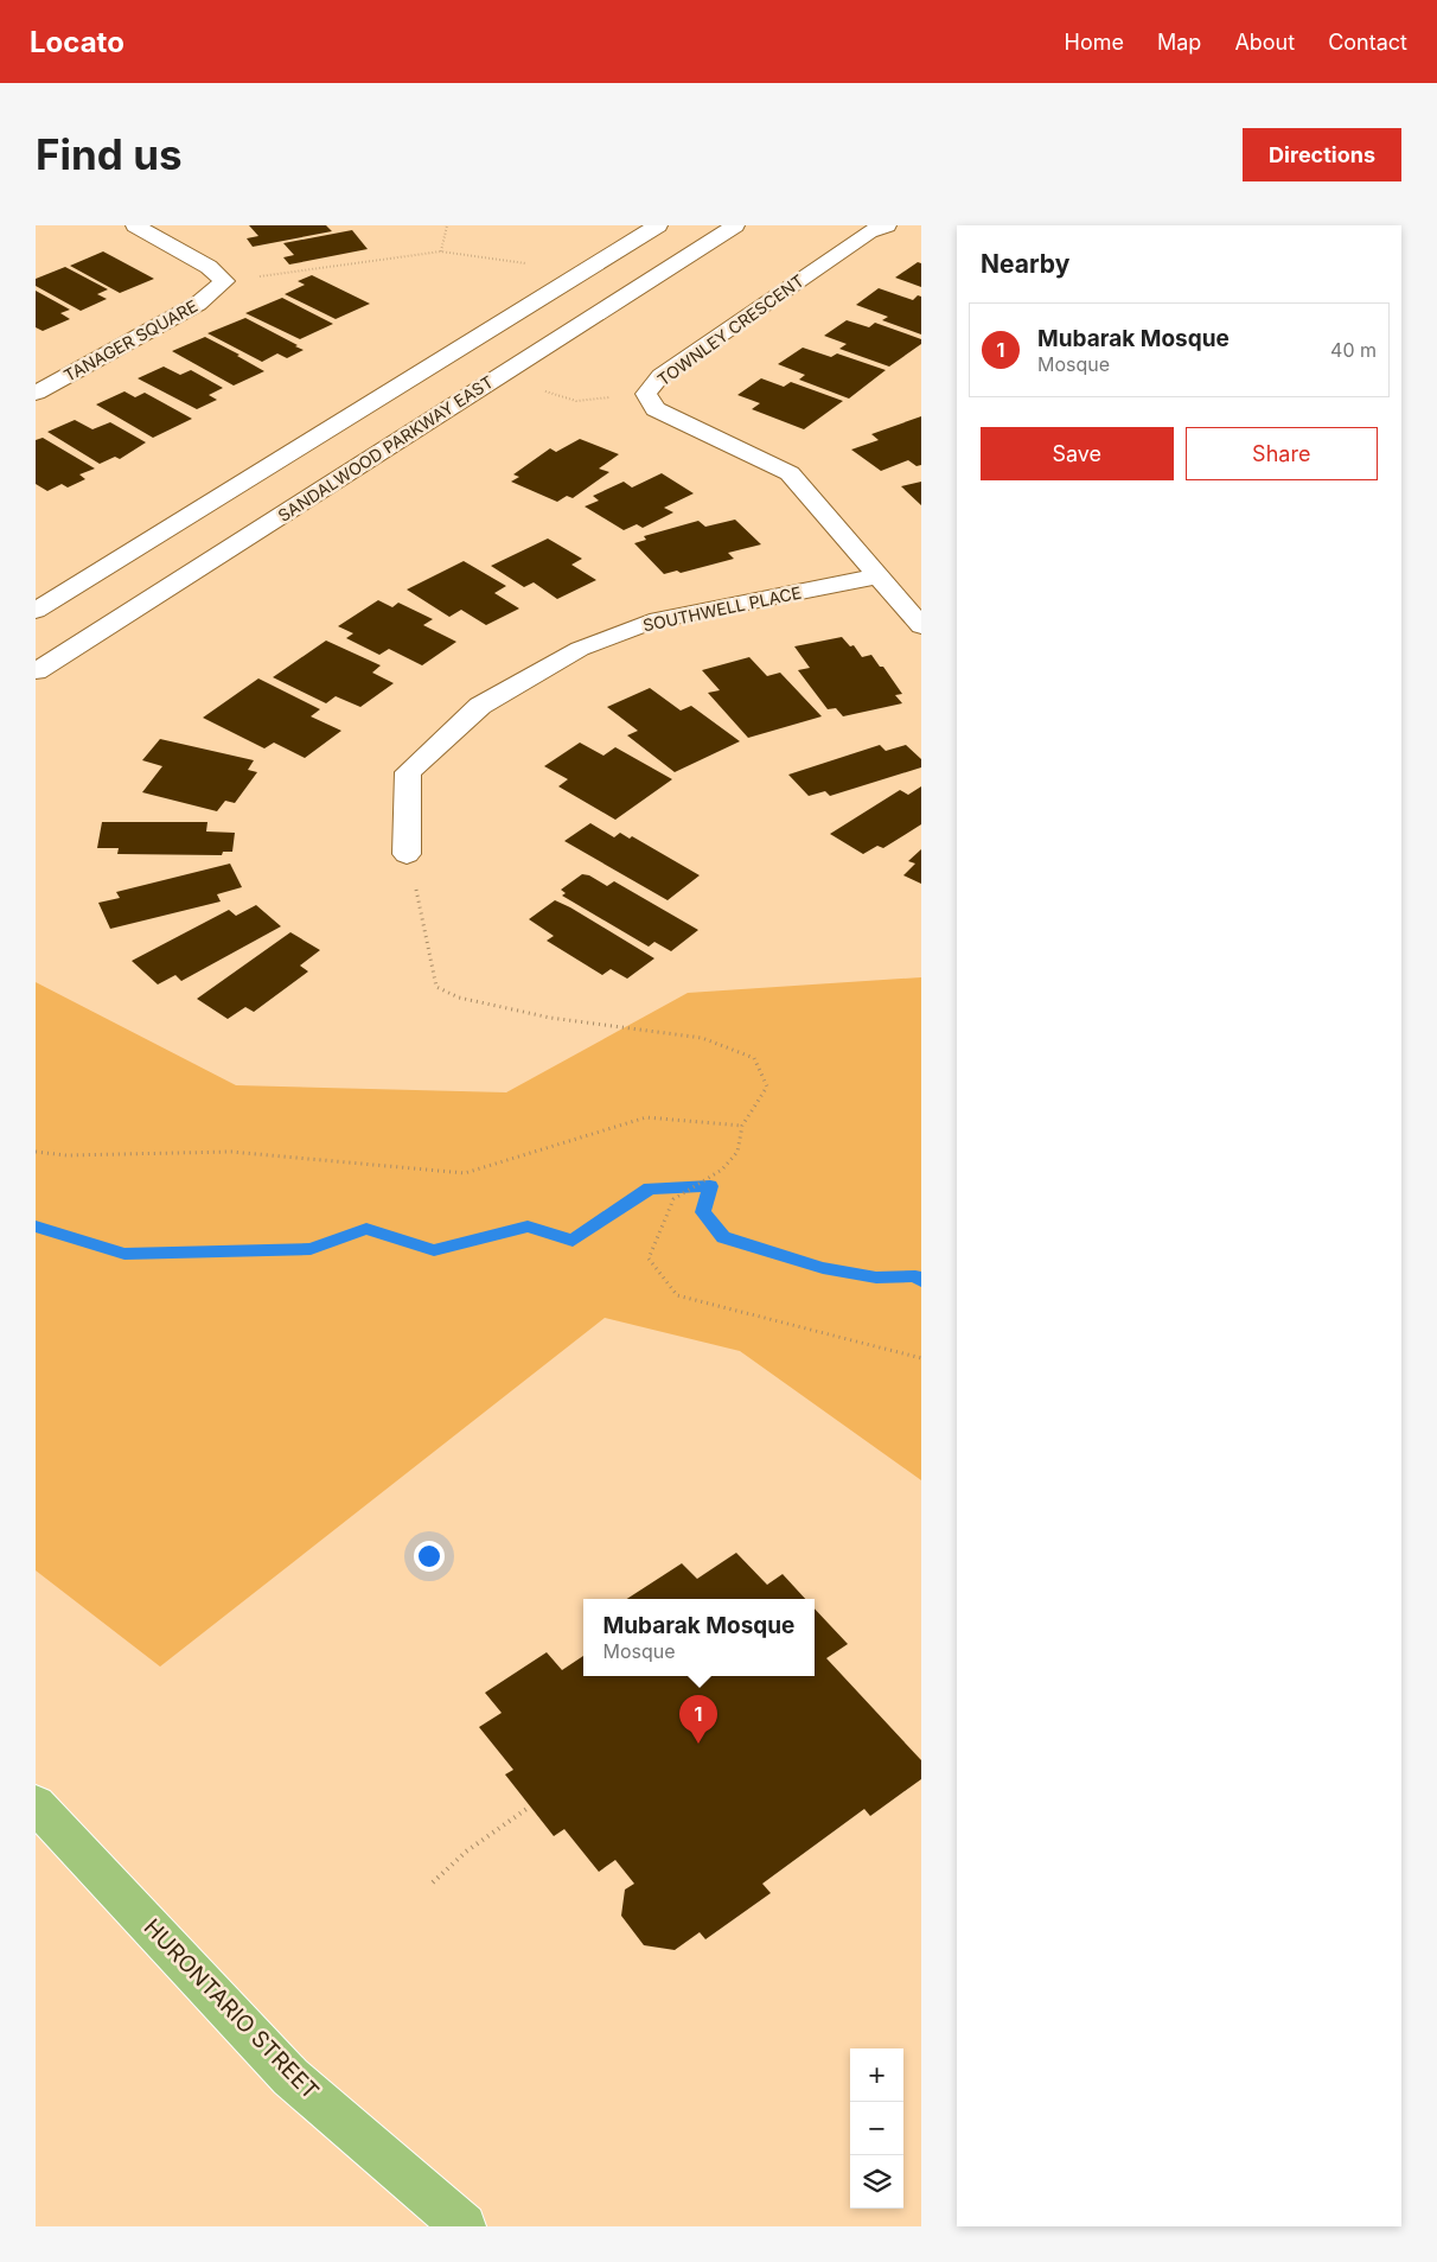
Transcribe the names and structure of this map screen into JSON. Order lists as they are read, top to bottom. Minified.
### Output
{"streets":{"main road":["HURONTARIO STREET"],"street":["TOWNLEY CRESCENT","TANAGER SQUARE","SANDALWOOD PARKWAY EAST","SOUTHWELL PLACE"]},"crossings":[["TOWNLEY CRESCENT","SOUTHWELL PLACE"]],"page":{"header":"Locato","nav":["Home","Map","About","Contact"],"buttons":["Directions",["Save","Share"]],"title":"Find us","heading":"Nearby","list":[{"mark":"1","name":"Mubarak Mosque","note":"Mosque","value":"40 m"}],"popup":["Mubarak Mosque","Mosque"],"pins":"1","map_buttons":["+","−"]}}
